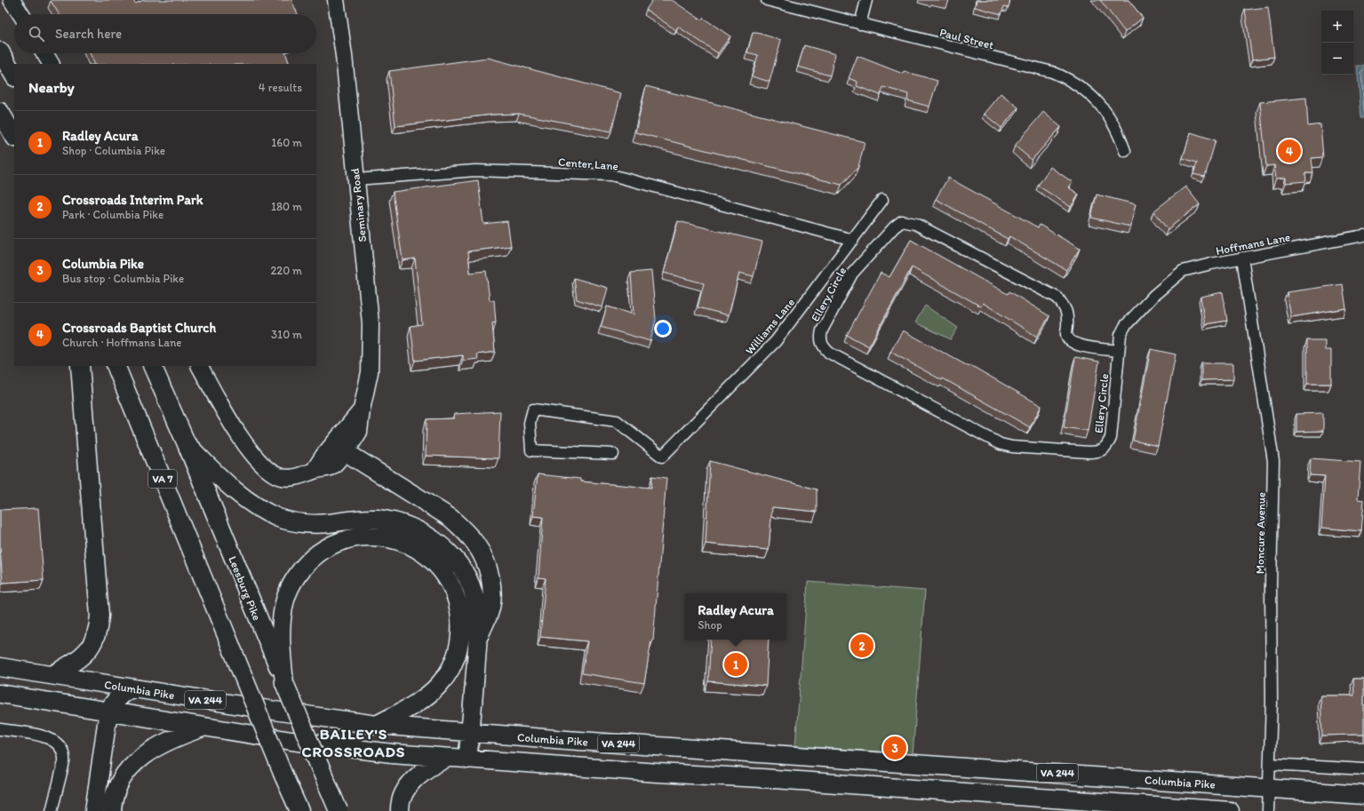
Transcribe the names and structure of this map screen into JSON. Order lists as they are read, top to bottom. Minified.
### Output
{"streets":{"main road":["VA 7","Leesburg Pike","Columbia Pike","VA 244"],"street":["Paul Street","Center Lane","Seminary Road","Hoffmans Lane","Ellery Circle","Williams Lane","Moncure Avenue"]},"crossings":[["Center Lane","Seminary Road"],["Center Lane","Williams Lane"],["Hoffmans Lane","Ellery Circle"],["Hoffmans Lane","Moncure Avenue"],["Moncure Avenue","Columbia Pike"]],"districts":["BAILEY'S CROSSROADS"],"page":{"map_buttons":["+","−"],"search":"Search here","heading":["Nearby","4 results"],"list":[{"mark":"1","name":"Radley Acura","note":"Shop · Columbia Pike","value":"160 m"},{"mark":"2","name":"Crossroads Interim Park","note":"Park · Columbia Pike","value":"180 m"},{"mark":"3","name":"Columbia Pike","note":"Bus stop · Columbia Pike","value":"220 m"},{"mark":"4","name":"Crossroads Baptist Church","note":"Church · Hoffmans Lane","value":"310 m"}],"pins":["4","2","1","3"],"popup":["Radley Acura","Shop"]}}
